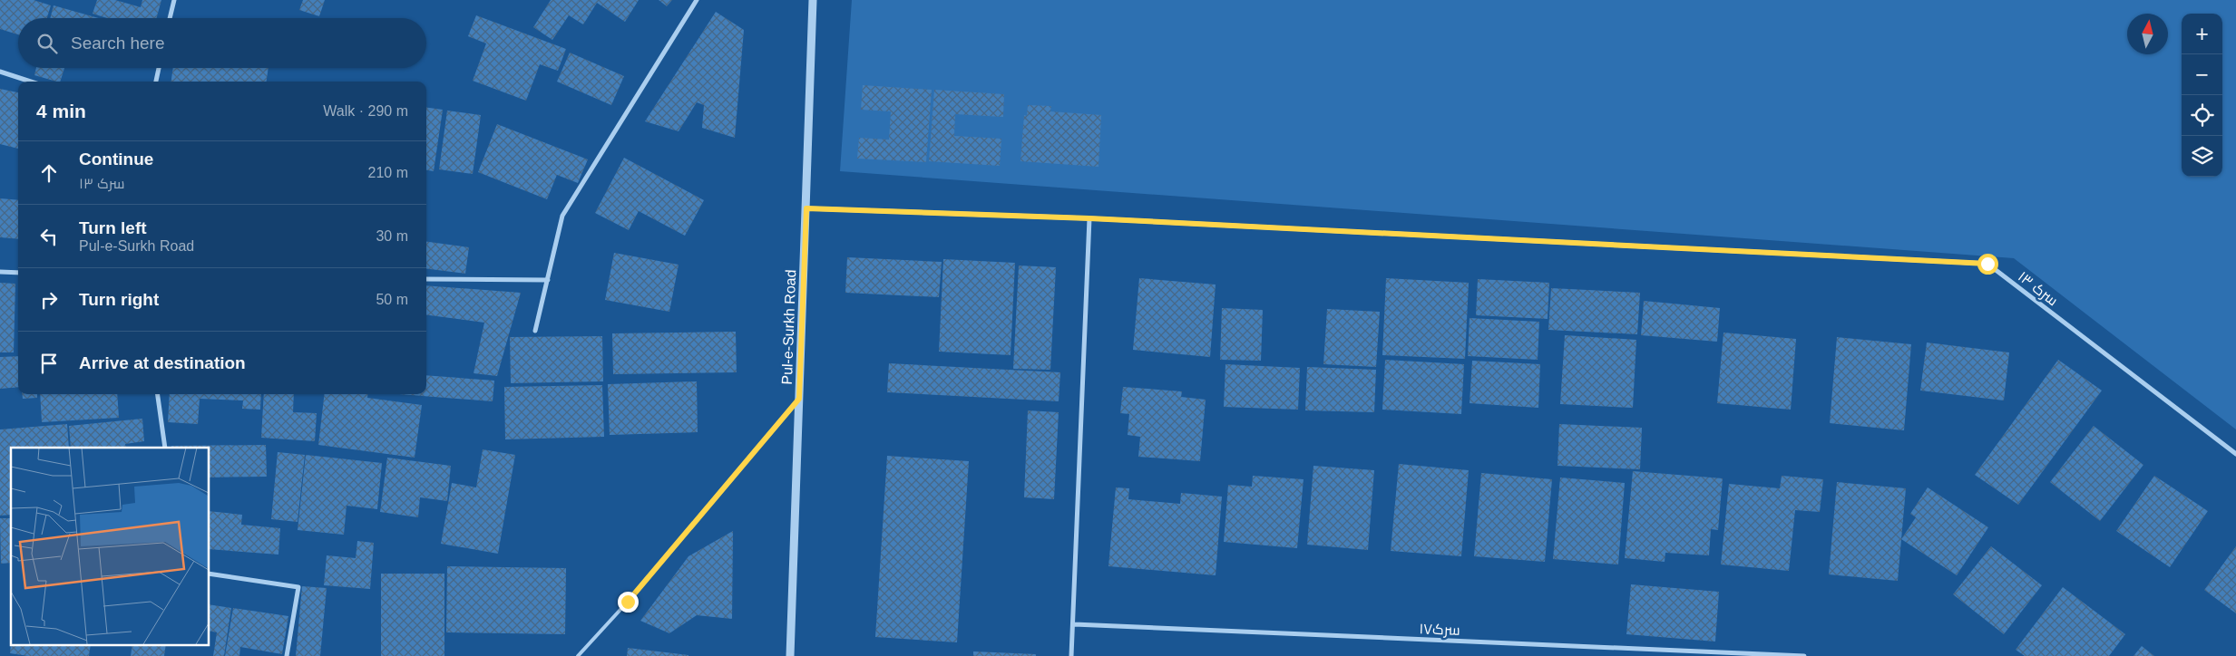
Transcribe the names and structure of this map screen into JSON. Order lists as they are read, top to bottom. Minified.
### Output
{"streets":{"street":["سرک ۱۳","Pul-e-Surkh Road","سرک۱۷"]},"crossings":[["سرک ۱۳","Pul-e-Surkh Road"]],"north":"top","page":{"map_buttons":["+","−"],"search":"Search here","heading":["4 min","Walk · 290 m"],"list":[["Continue","سرک ۱۳","210 m"],["Turn left","Pul-e-Surkh Road","30 m"],["Turn right","50 m"],"Arrive at destination"]}}
